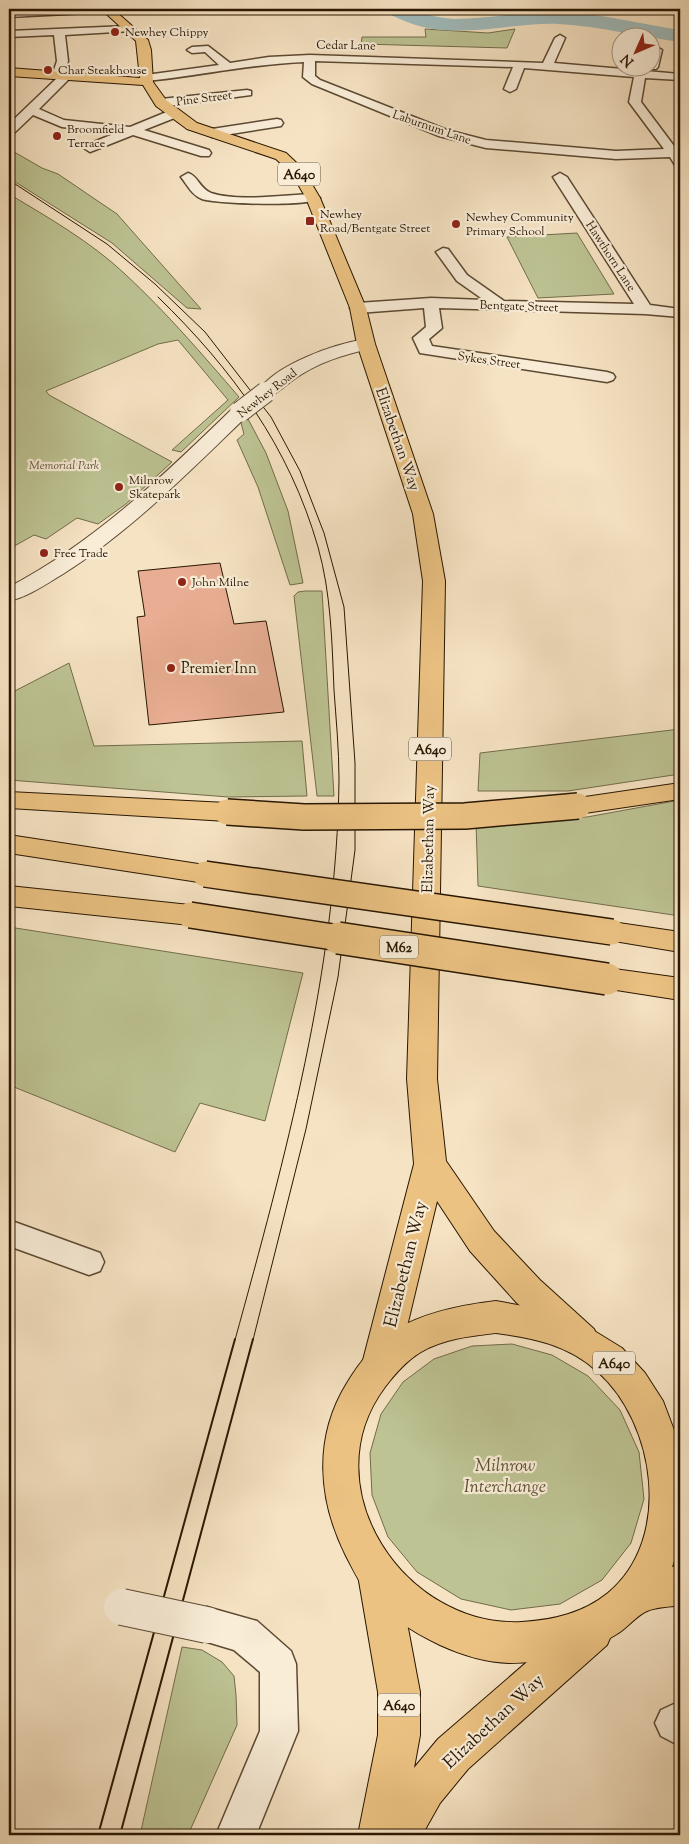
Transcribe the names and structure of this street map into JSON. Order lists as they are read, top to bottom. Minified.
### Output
{"streets":{"main road":["A640","Elizabethan Way","M62"],"street":["Cedar Lane","Pine Street","Laburnum Lane","Hawthorn Lane","Bentgate Street","Sykes Street","Newhey Road"]},"crossings":[["Cedar Lane","Laburnum Lane"],["Cedar Lane","A640"],["Pine Street","A640"],["A640","Bentgate Street"],["A640","Newhey Road"],["A640","Elizabethan Way"],["Hawthorn Lane","Bentgate Street"],["Bentgate Street","Sykes Street"],["Newhey Road","Elizabethan Way"]],"parks":["Memorial Park","Milnrow Interchange"],"places":{"other":["Newhey Chippy","Char Steakhouse","Broomfield Terrace","Newhey Community Primary School","Milnrow Skatepark","Free Trade","John Milne","Premier Inn"],"transit":["Newhey Road/Bentgate Street"]},"north":"bottom left"}
